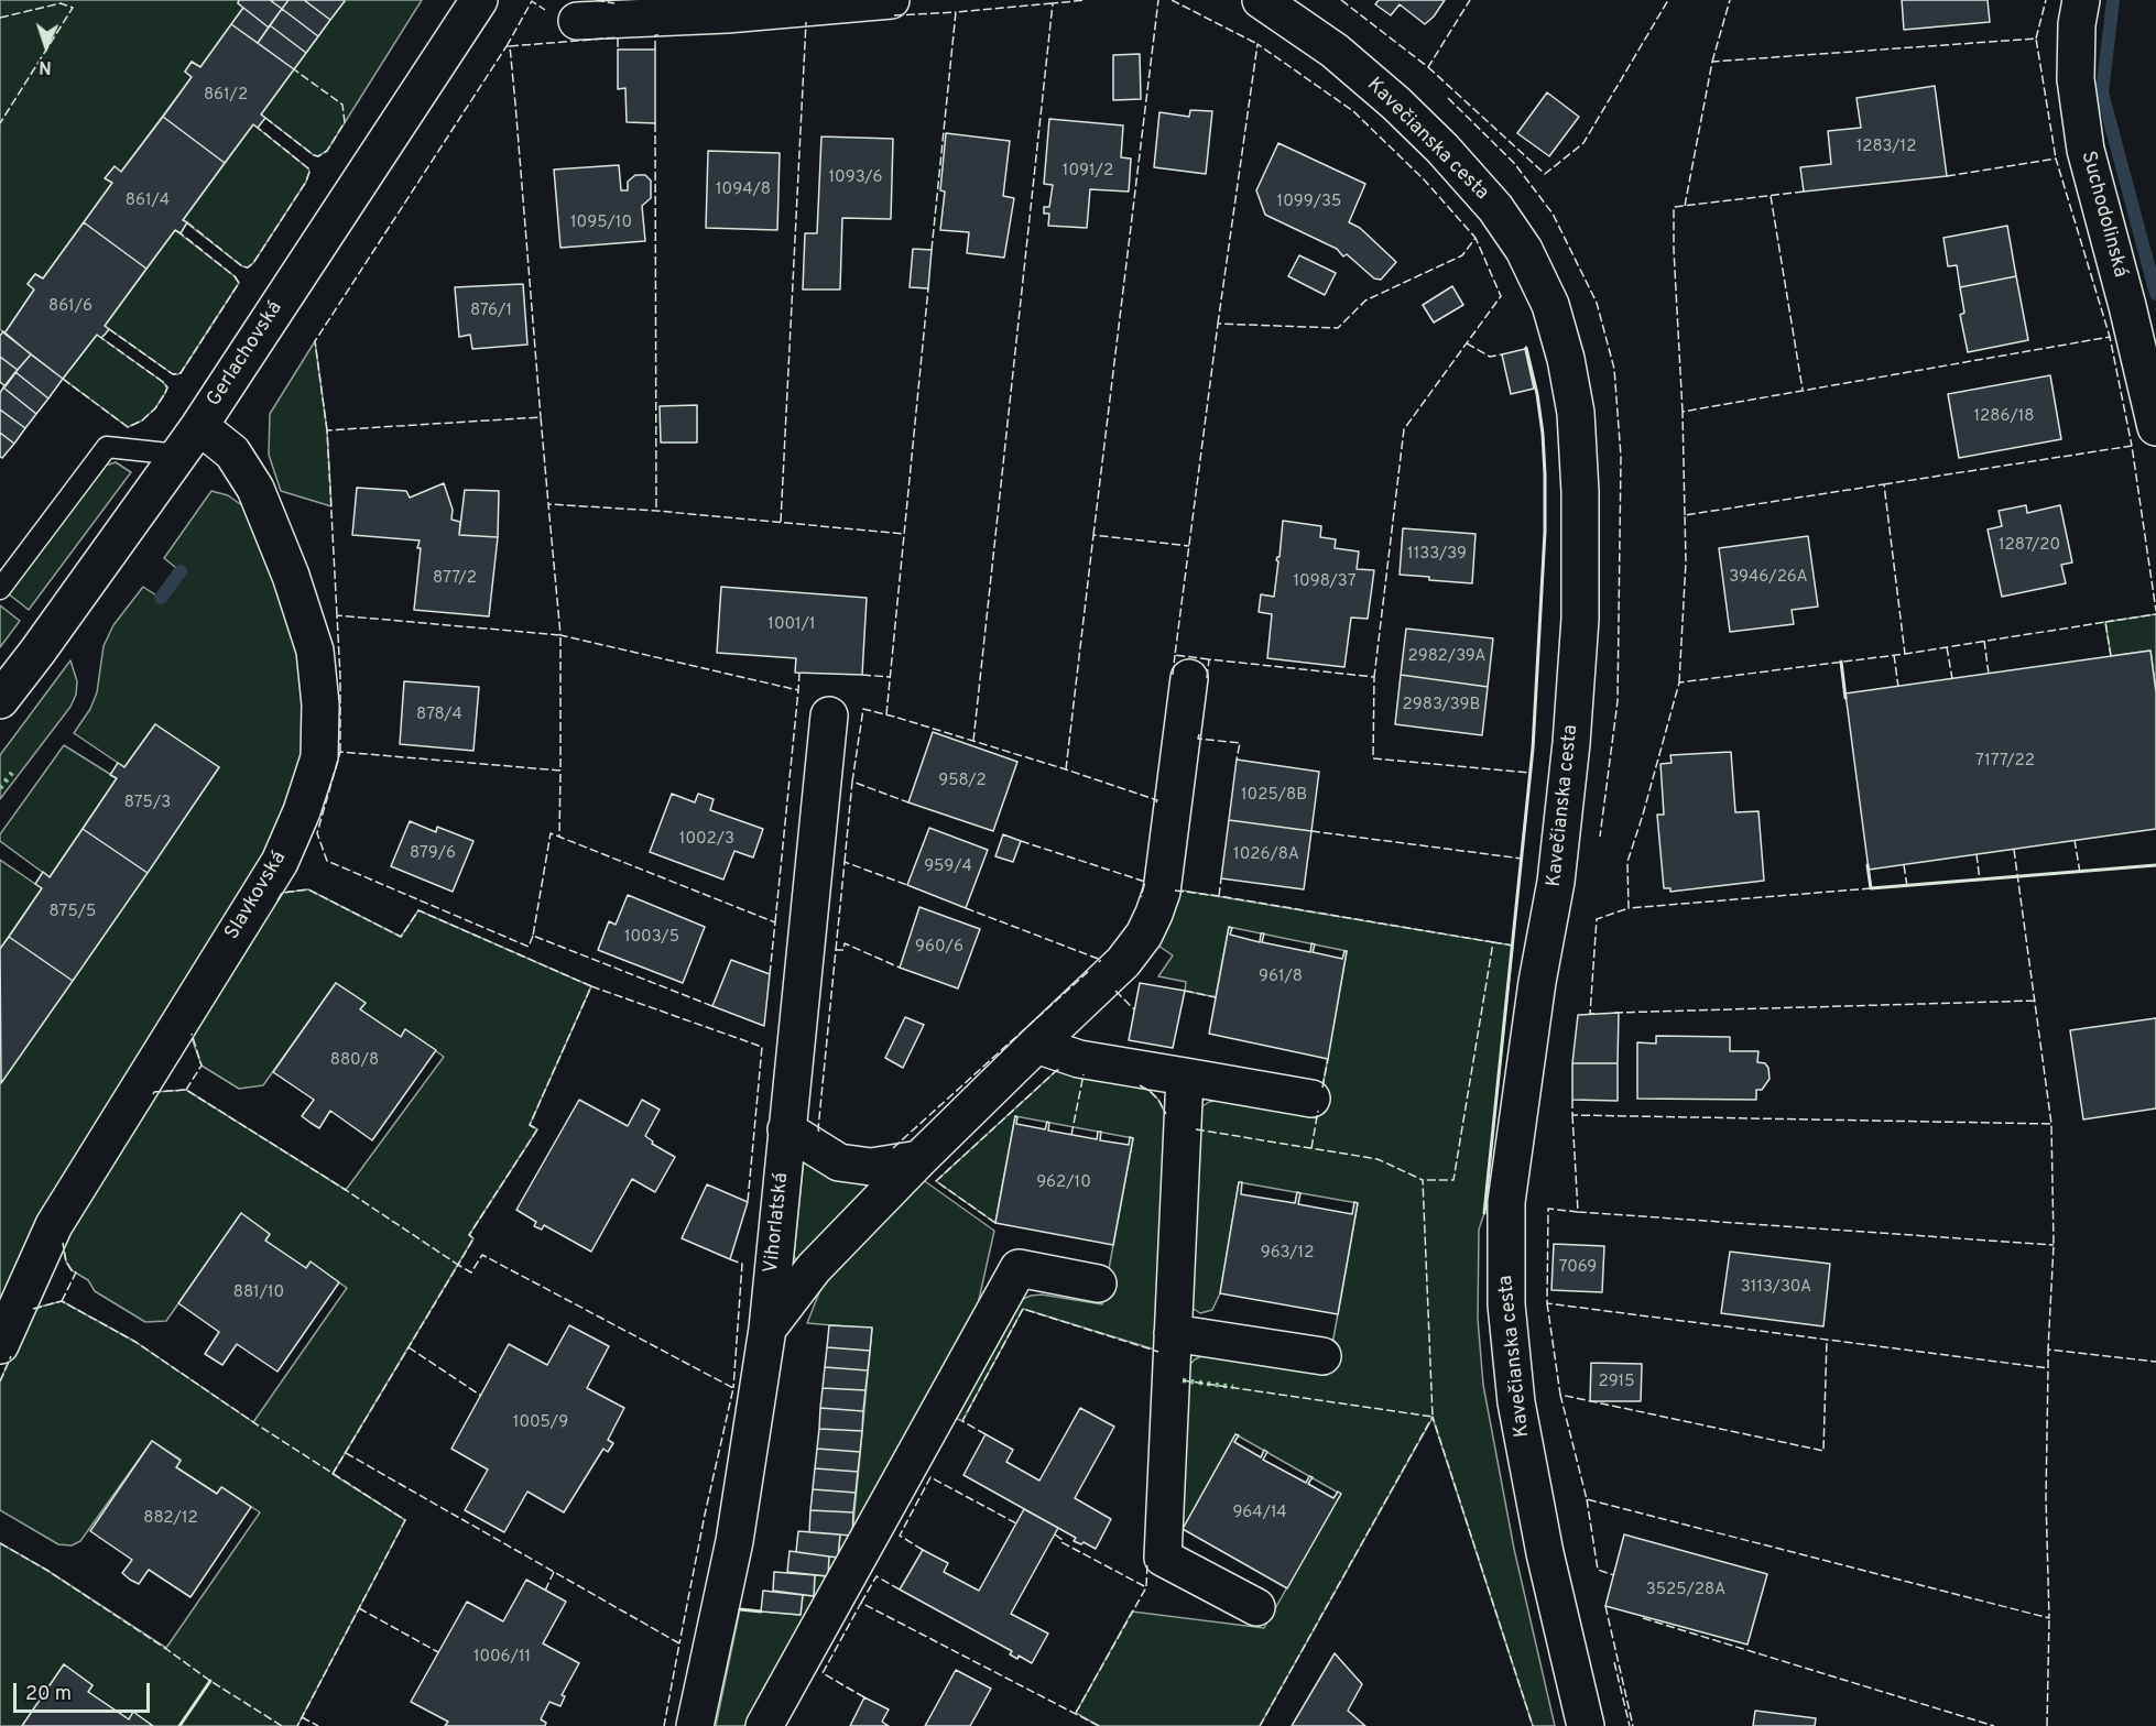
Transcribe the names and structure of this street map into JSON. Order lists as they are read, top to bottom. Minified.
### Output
{"streets":{"street":["Kavečianska cesta","Suchodolinská","Gerlachovská","Slavkovská","Vihorlatská"]},"crossings":[["Gerlachovská","Slavkovská"]],"house_numbers":["861/2","1283/12","1091/2","1093/6","1094/8","861/4","1099/35","1095/10","861/6","876/1","1286/18","1287/20","1133/39","3946/26A","877/2","1098/37","1001/1","2982/39A","2983/39B","878/4","7177/22","958/2","1025/8B","875/3","1002/3","879/6","1026/8A","959/4","875/5","1003/5","960/6","961/8","880/8","962/10","963/12","7069","3113/30A","881/10","2915","1005/9","964/14","882/12","3525/28A","1006/11"],"scale_bar":"20 m","north":"bottom"}
